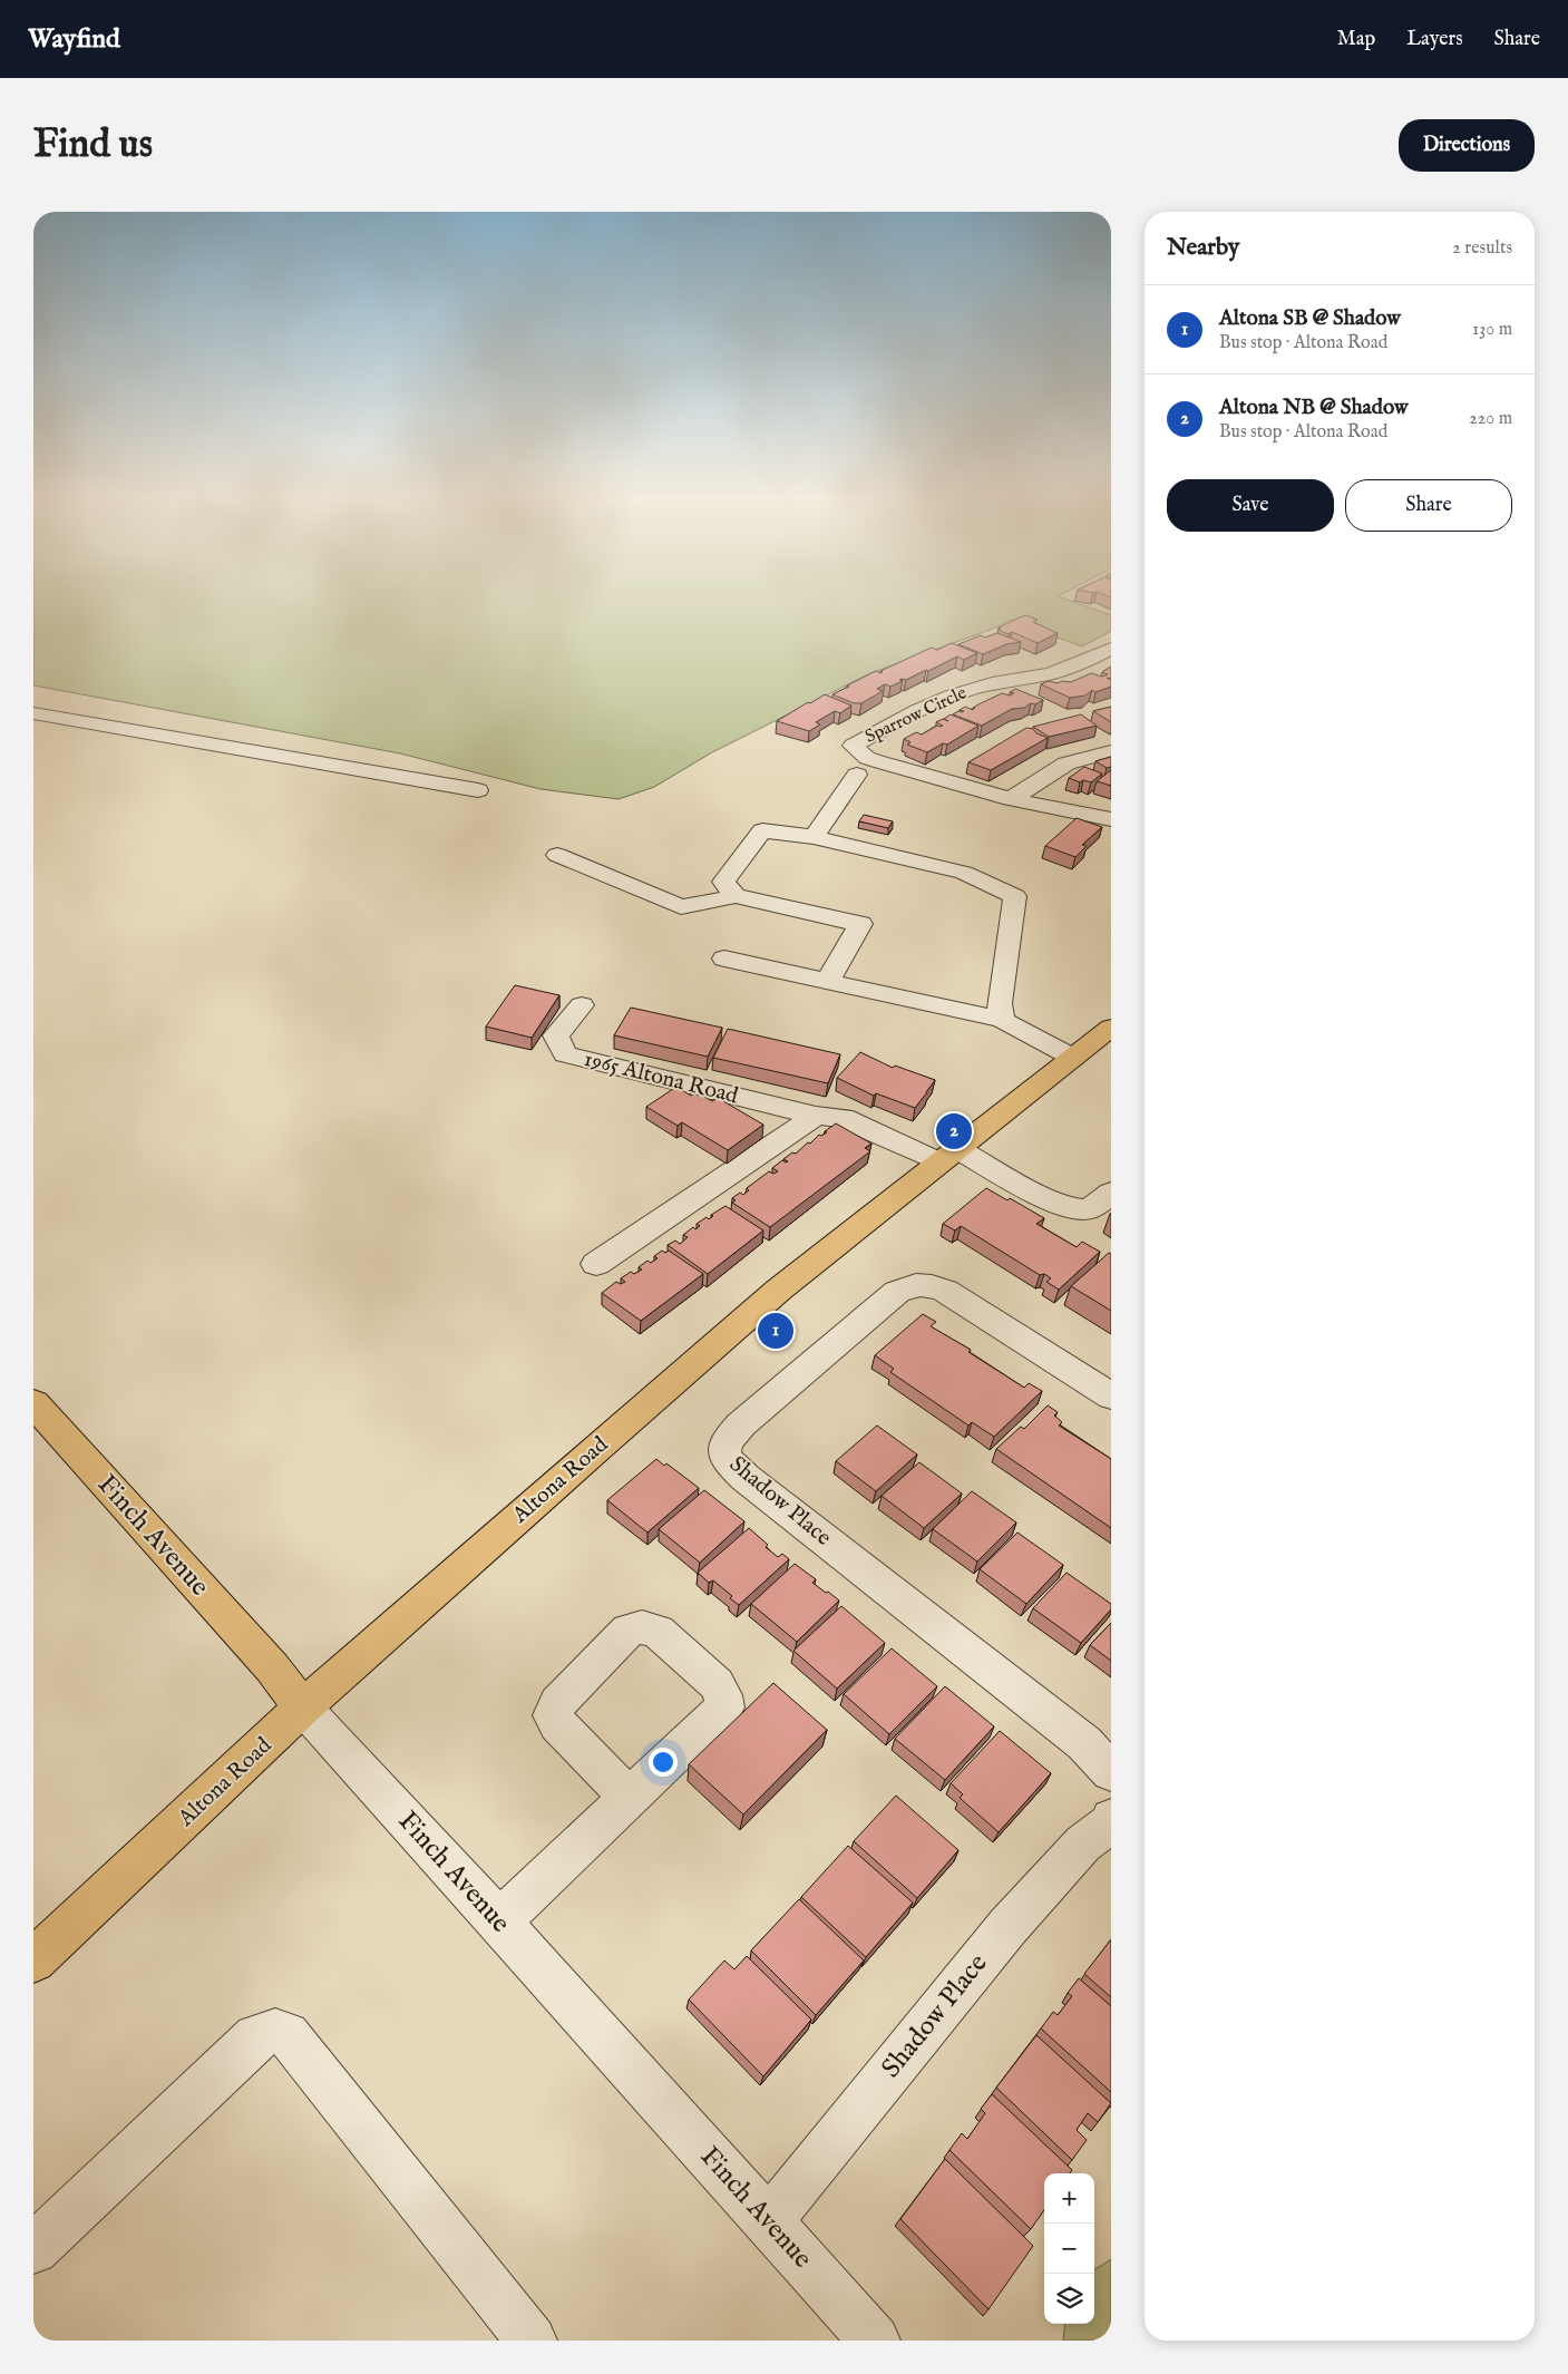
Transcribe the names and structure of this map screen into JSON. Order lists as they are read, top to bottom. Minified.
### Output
{"streets":{"main road":["Altona Road","Finch Avenue"],"street":["Sparrow Circle","1965 Altona Road","Shadow Place"]},"crossings":[["1965 Altona Road","Altona Road"],["Altona Road","Finch Avenue"],["Shadow Place","Finch Avenue"]],"page":{"header":"Wayfind","nav":["Map","Layers","Share"],"buttons":["Directions",["Save","Share"]],"title":"Find us","heading":["Nearby","2 results"],"list":[{"mark":"1","name":"Altona SB @ Shadow","note":"Bus stop · Altona Road","value":"130 m"},{"mark":"2","name":"Altona NB @ Shadow","note":"Bus stop · Altona Road","value":"220 m"}],"pins":["2","1"],"map_buttons":["+","−"]}}
